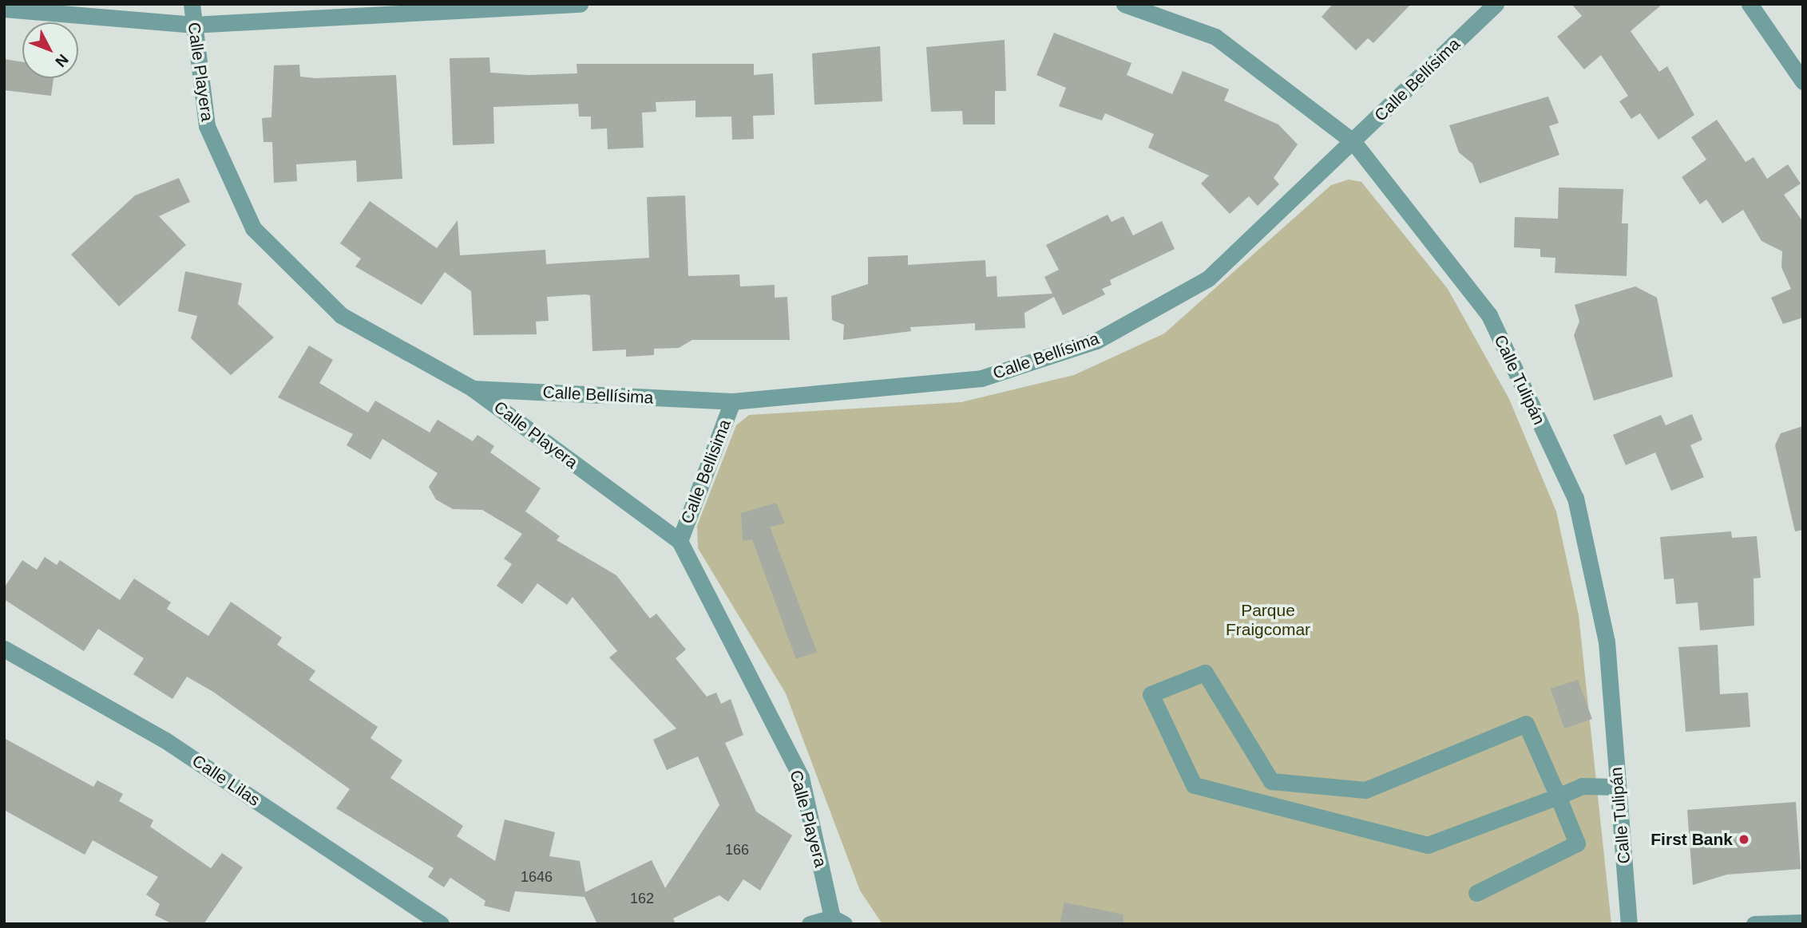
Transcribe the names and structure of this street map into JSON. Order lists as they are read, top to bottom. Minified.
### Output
{"streets":{"street":["Calle Playera","Calle Bellísima","Calle Tulipán","Calle Bellisima","Calle Lilas"]},"crossings":[["Calle Playera","Calle Bellísima"],["Calle Playera","Calle Bellisima"],["Calle Bellísima","Calle Tulipán"],["Calle Bellísima","Calle Bellisima"]],"parks":["Parque Fraigcomar"],"places":["First Bank"],"house_numbers":["166","1646","162"],"north":"bottom right"}
